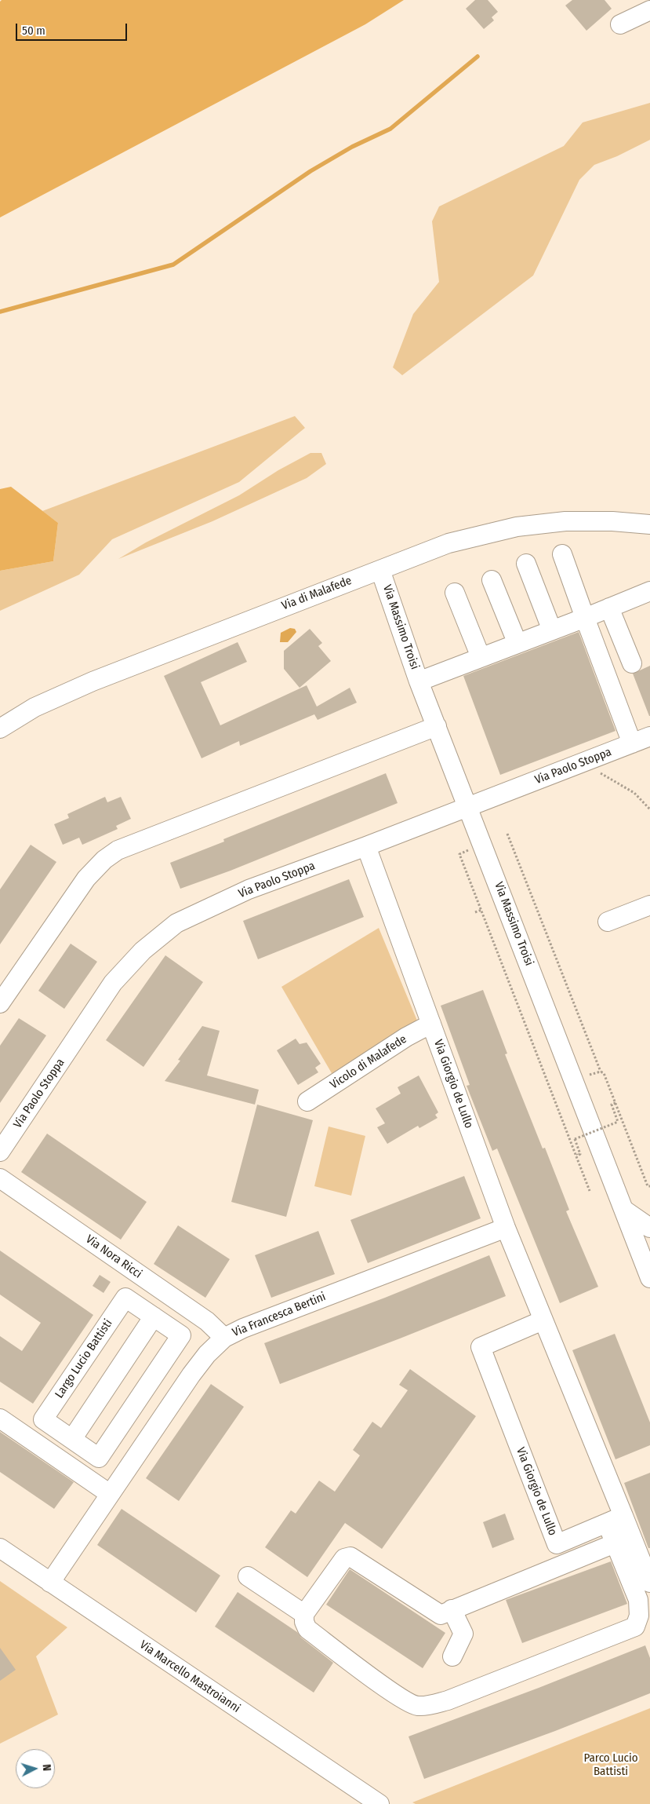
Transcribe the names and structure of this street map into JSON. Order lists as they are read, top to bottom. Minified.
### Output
{"streets":{"street":["Via di Malafede","Via Massimo Troisi","Via Paolo Stoppa","Vicolo di Malafede","Via Giorgio de Lullo","Via Nora Ricci","Via Francesca Bertini","Largo Lucio Battisti","Via Marcello Mastroianni"]},"crossings":[["Via di Malafede","Via Massimo Troisi"],["Via Massimo Troisi","Via Paolo Stoppa"],["Via Paolo Stoppa","Via Giorgio de Lullo"],["Vicolo di Malafede","Via Giorgio de Lullo"],["Via Giorgio de Lullo","Via Francesca Bertini"],["Via Nora Ricci","Via Francesca Bertini"],["Via Francesca Bertini","Largo Lucio Battisti"],["Via Francesca Bertini","Via Marcello Mastroianni"]],"parks":["Parco Lucio Battisti"],"scale_bar":"50 m","north":"right"}
